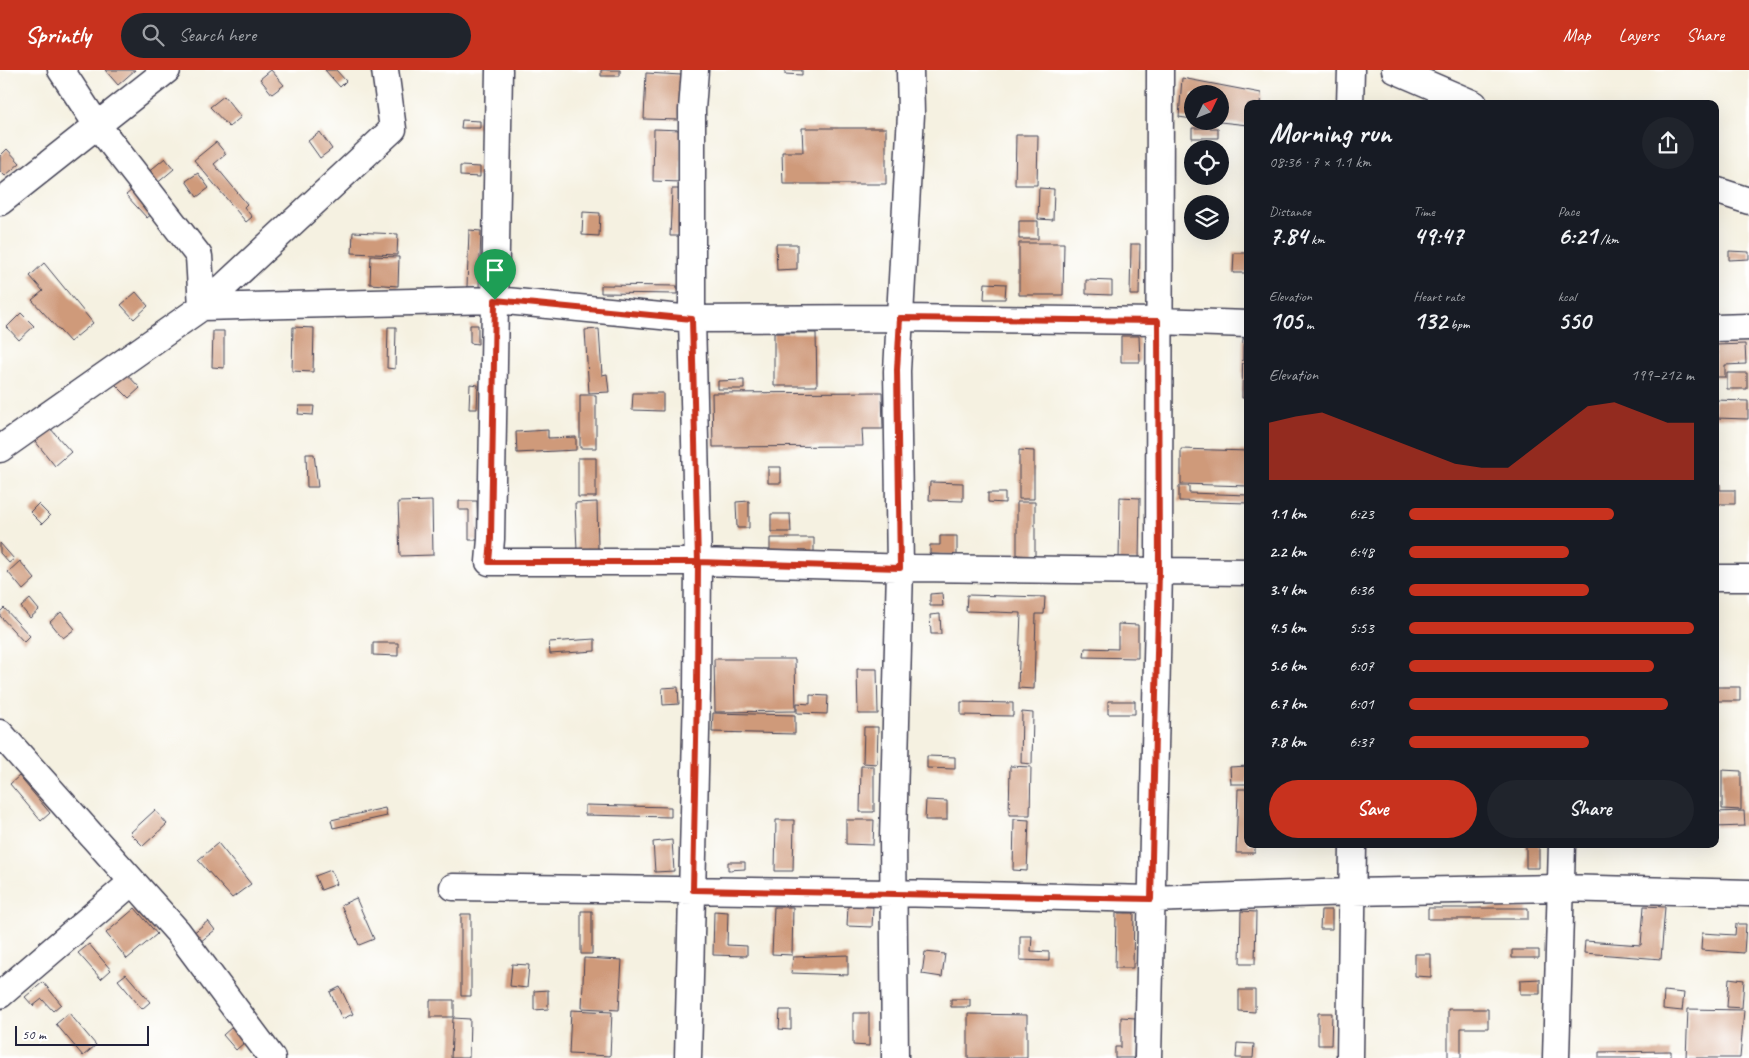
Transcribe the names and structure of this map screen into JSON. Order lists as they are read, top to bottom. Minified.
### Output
{"scale_bar":"50 m","north":"top right","page":{"header":"Sprintly","search":"Search here","nav":["Map","Layers","Share"],"heading":["Morning run","08:36 · 7 × 1.1 km"],"stats":[["Distance","7.84 km"],["Time","49:47"],["Pace","6:21 /km"],["Elevation","105 m"],["Heart rate","132 bpm"],["kcal","550"]],"chart":["Elevation","199–212 m"],"list":[{"name":"1.1 km","note":"6:23"},{"name":"2.2 km","note":"6:48"},{"name":"3.4 km","note":"6:36"},{"name":"4.5 km","note":"5:53"},{"name":"5.6 km","note":"6:07"},{"name":"6.7 km","note":"6:01"},{"name":"7.8 km","note":"6:37"}],"buttons":["Save","Share"],"scale":"50 m"}}
